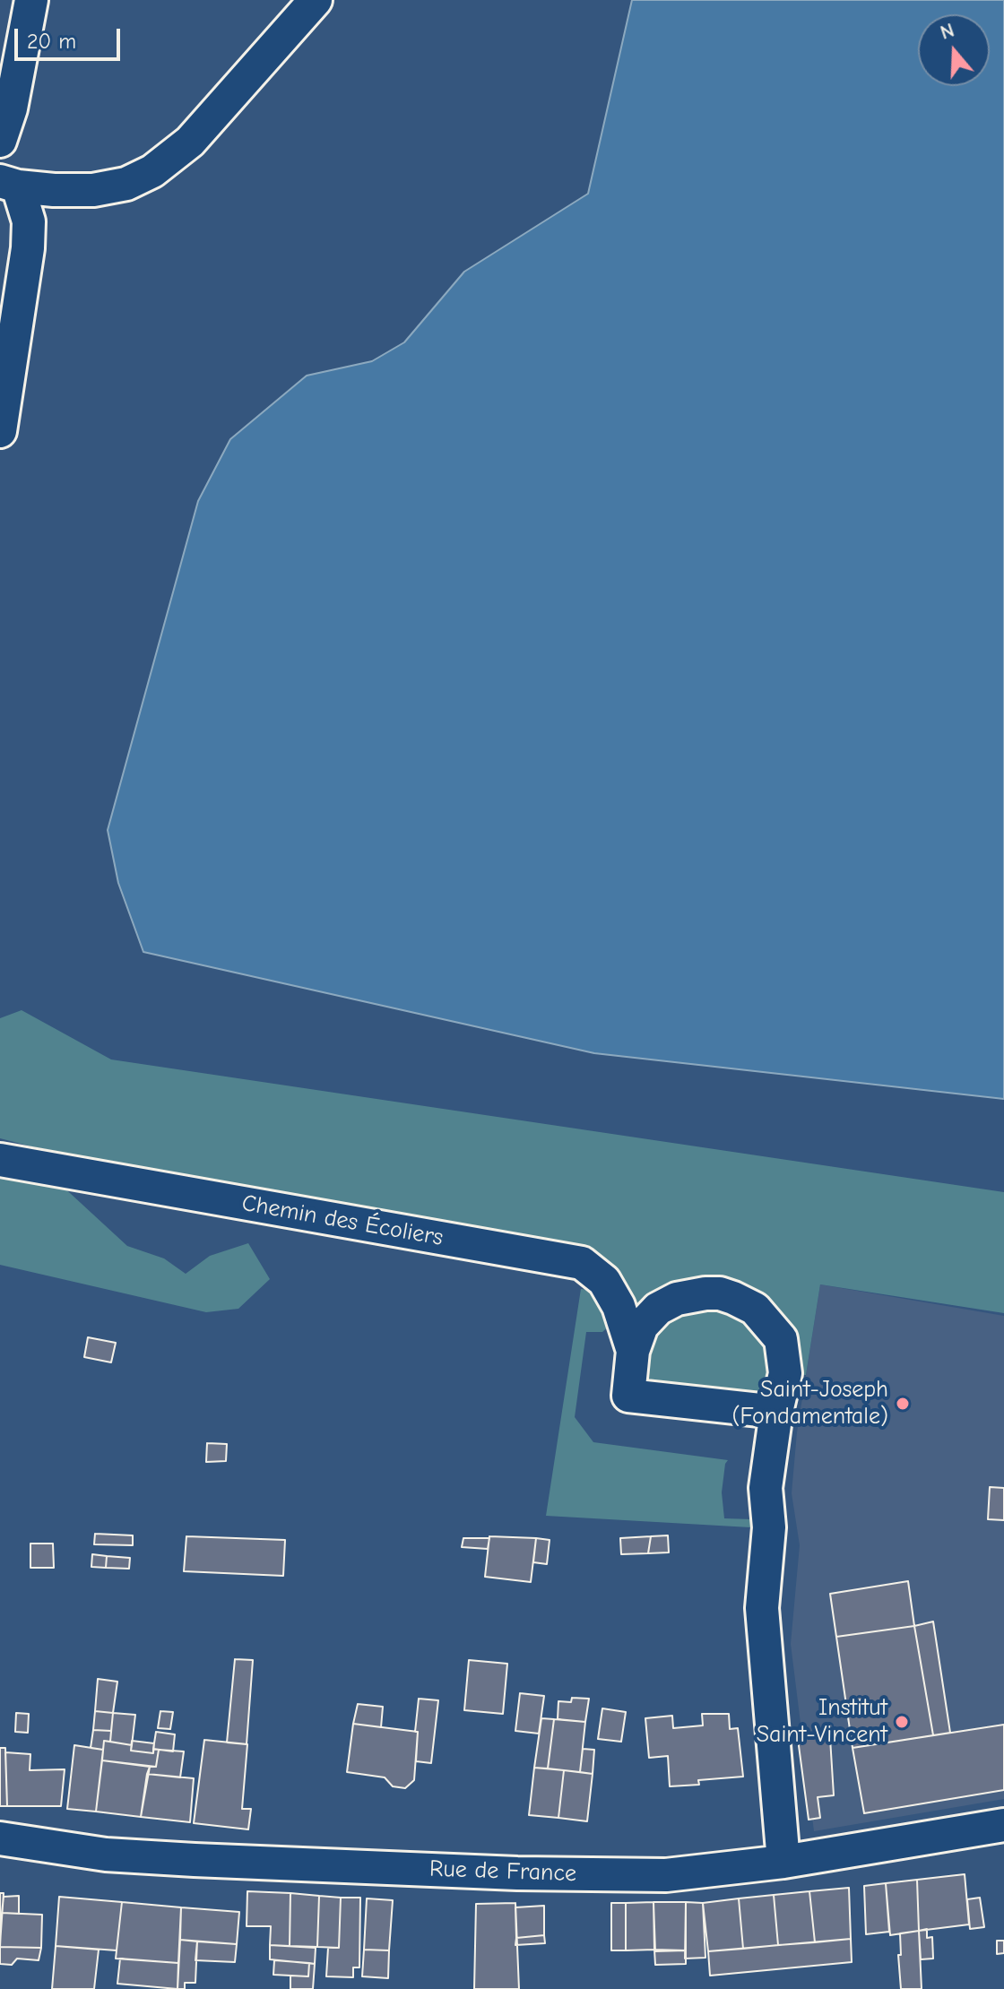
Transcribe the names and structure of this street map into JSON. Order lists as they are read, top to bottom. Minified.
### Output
{"streets":{"street":["Chemin des Écoliers","Rue de France"]},"crossings":[["Chemin des Écoliers","Rue de France"]],"places":["Saint-Joseph (Fondamentale)","Institut Saint-Vincent"],"scale_bar":"20 m","north":"top"}
